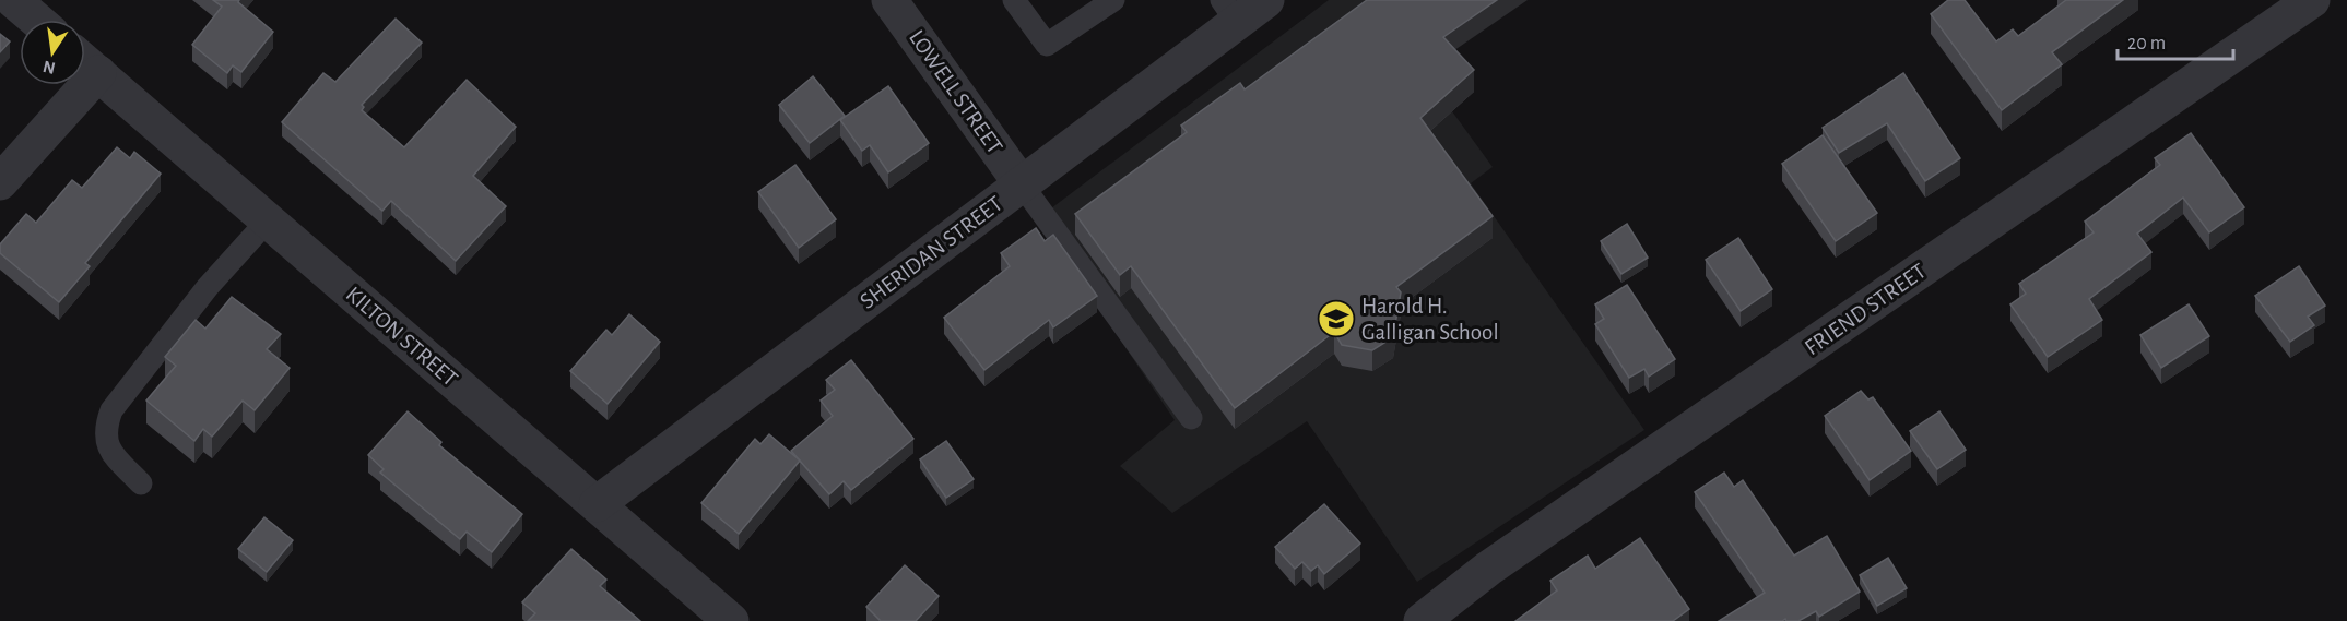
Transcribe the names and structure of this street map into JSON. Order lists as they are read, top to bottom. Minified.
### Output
{"streets":{"street":["LOWELL STREET","SHERIDAN STREET","FRIEND STREET","KILTON STREET"]},"crossings":[["LOWELL STREET","SHERIDAN STREET"],["SHERIDAN STREET","KILTON STREET"]],"places":{"school or university":["Harold H. Galligan School"]},"scale_bar":"20 m","north":"bottom"}
